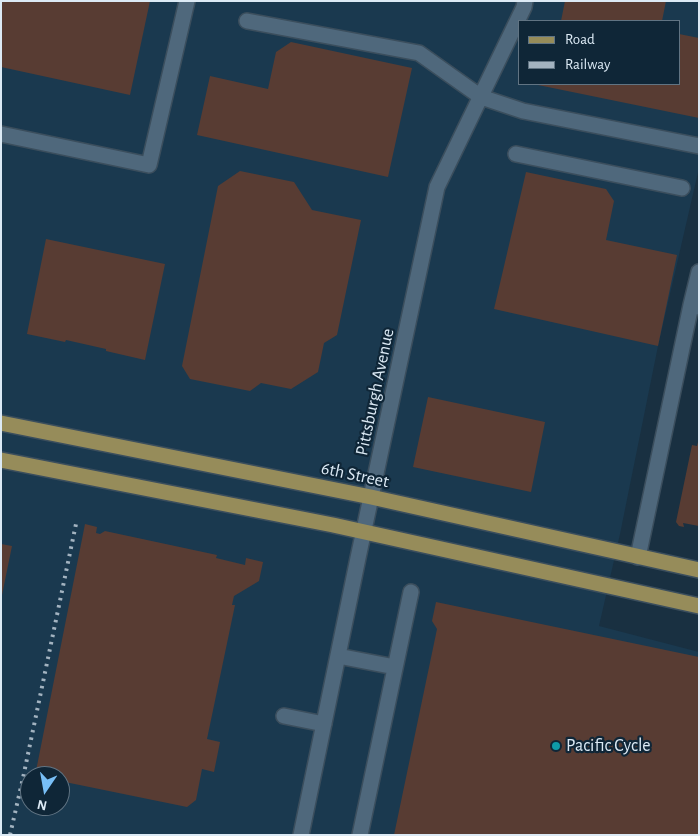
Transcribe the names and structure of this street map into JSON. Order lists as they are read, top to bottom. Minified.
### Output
{"streets":{"main road":["6th Street"],"street":["Pittsburgh Avenue"]},"crossings":[["Pittsburgh Avenue","6th Street"]],"places":["Pacific Cycle"],"legend":["Road","Railway"],"north":"bottom"}
